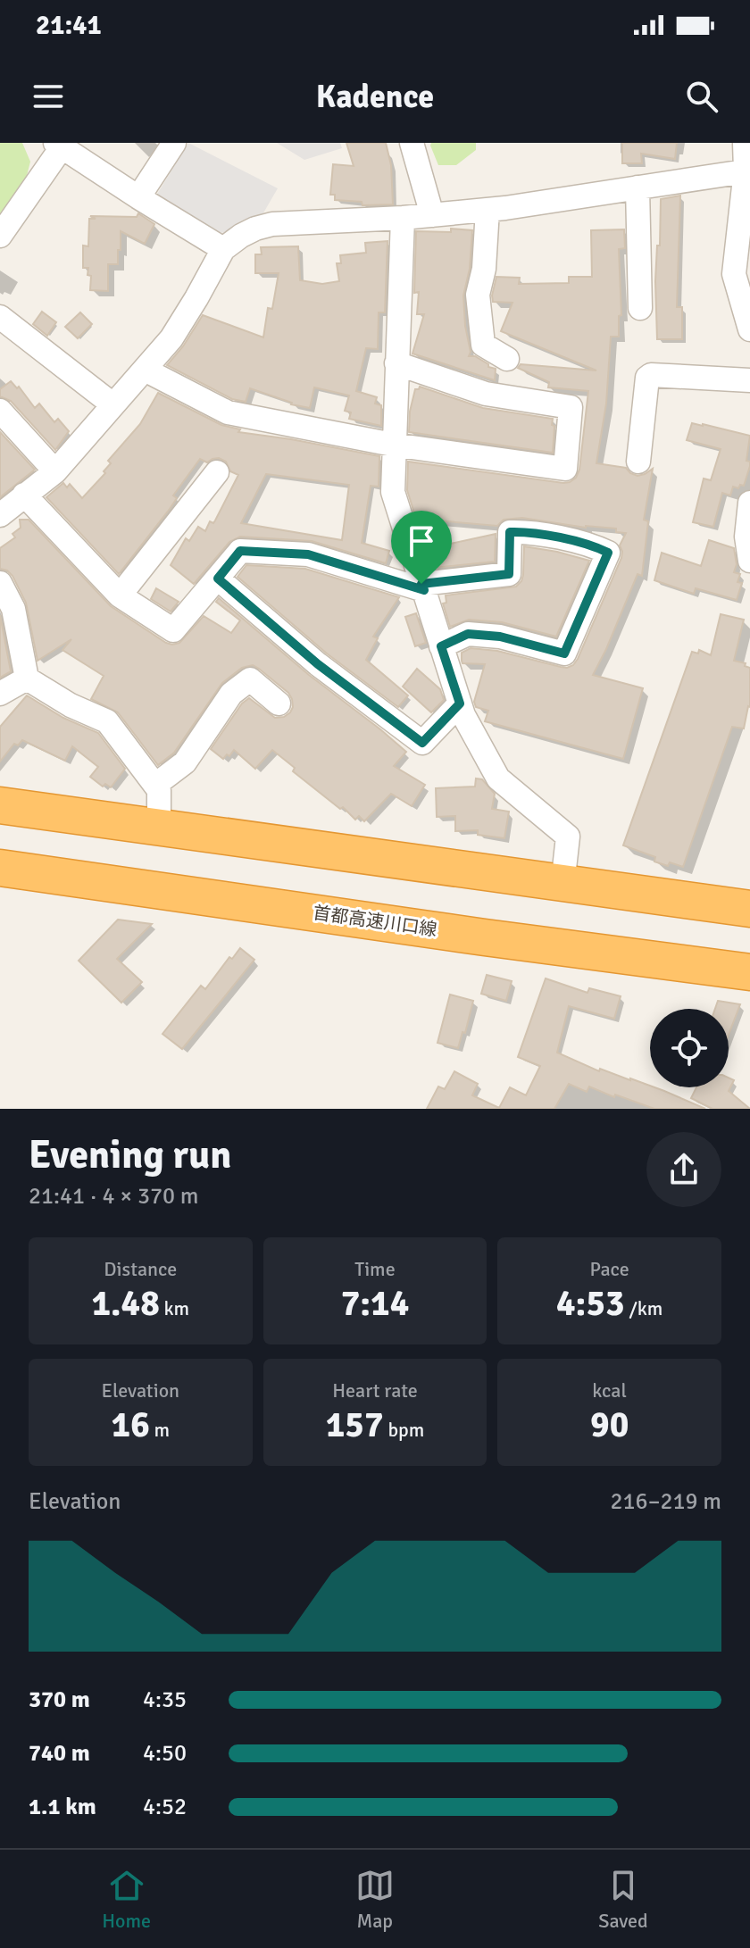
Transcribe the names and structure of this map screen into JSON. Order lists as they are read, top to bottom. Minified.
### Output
{"streets":{"highway":["首都高速川口線"]},"page":{"status":"21:41","header":"Kadence","heading":["Evening run","21:41 · 4 × 370 m"],"stats":[["Distance","1.48 km"],["Time","7:14"],["Pace","4:53 /km"],["Elevation","16 m"],["Heart rate","157 bpm"],["kcal","90"]],"chart":["Elevation","216–219 m"],"list":[{"name":"370 m","note":"4:35"},{"name":"740 m","note":"4:50"},{"name":"1.1 km","note":"4:52"}],"tabs":["Home","Map","Saved"]}}
